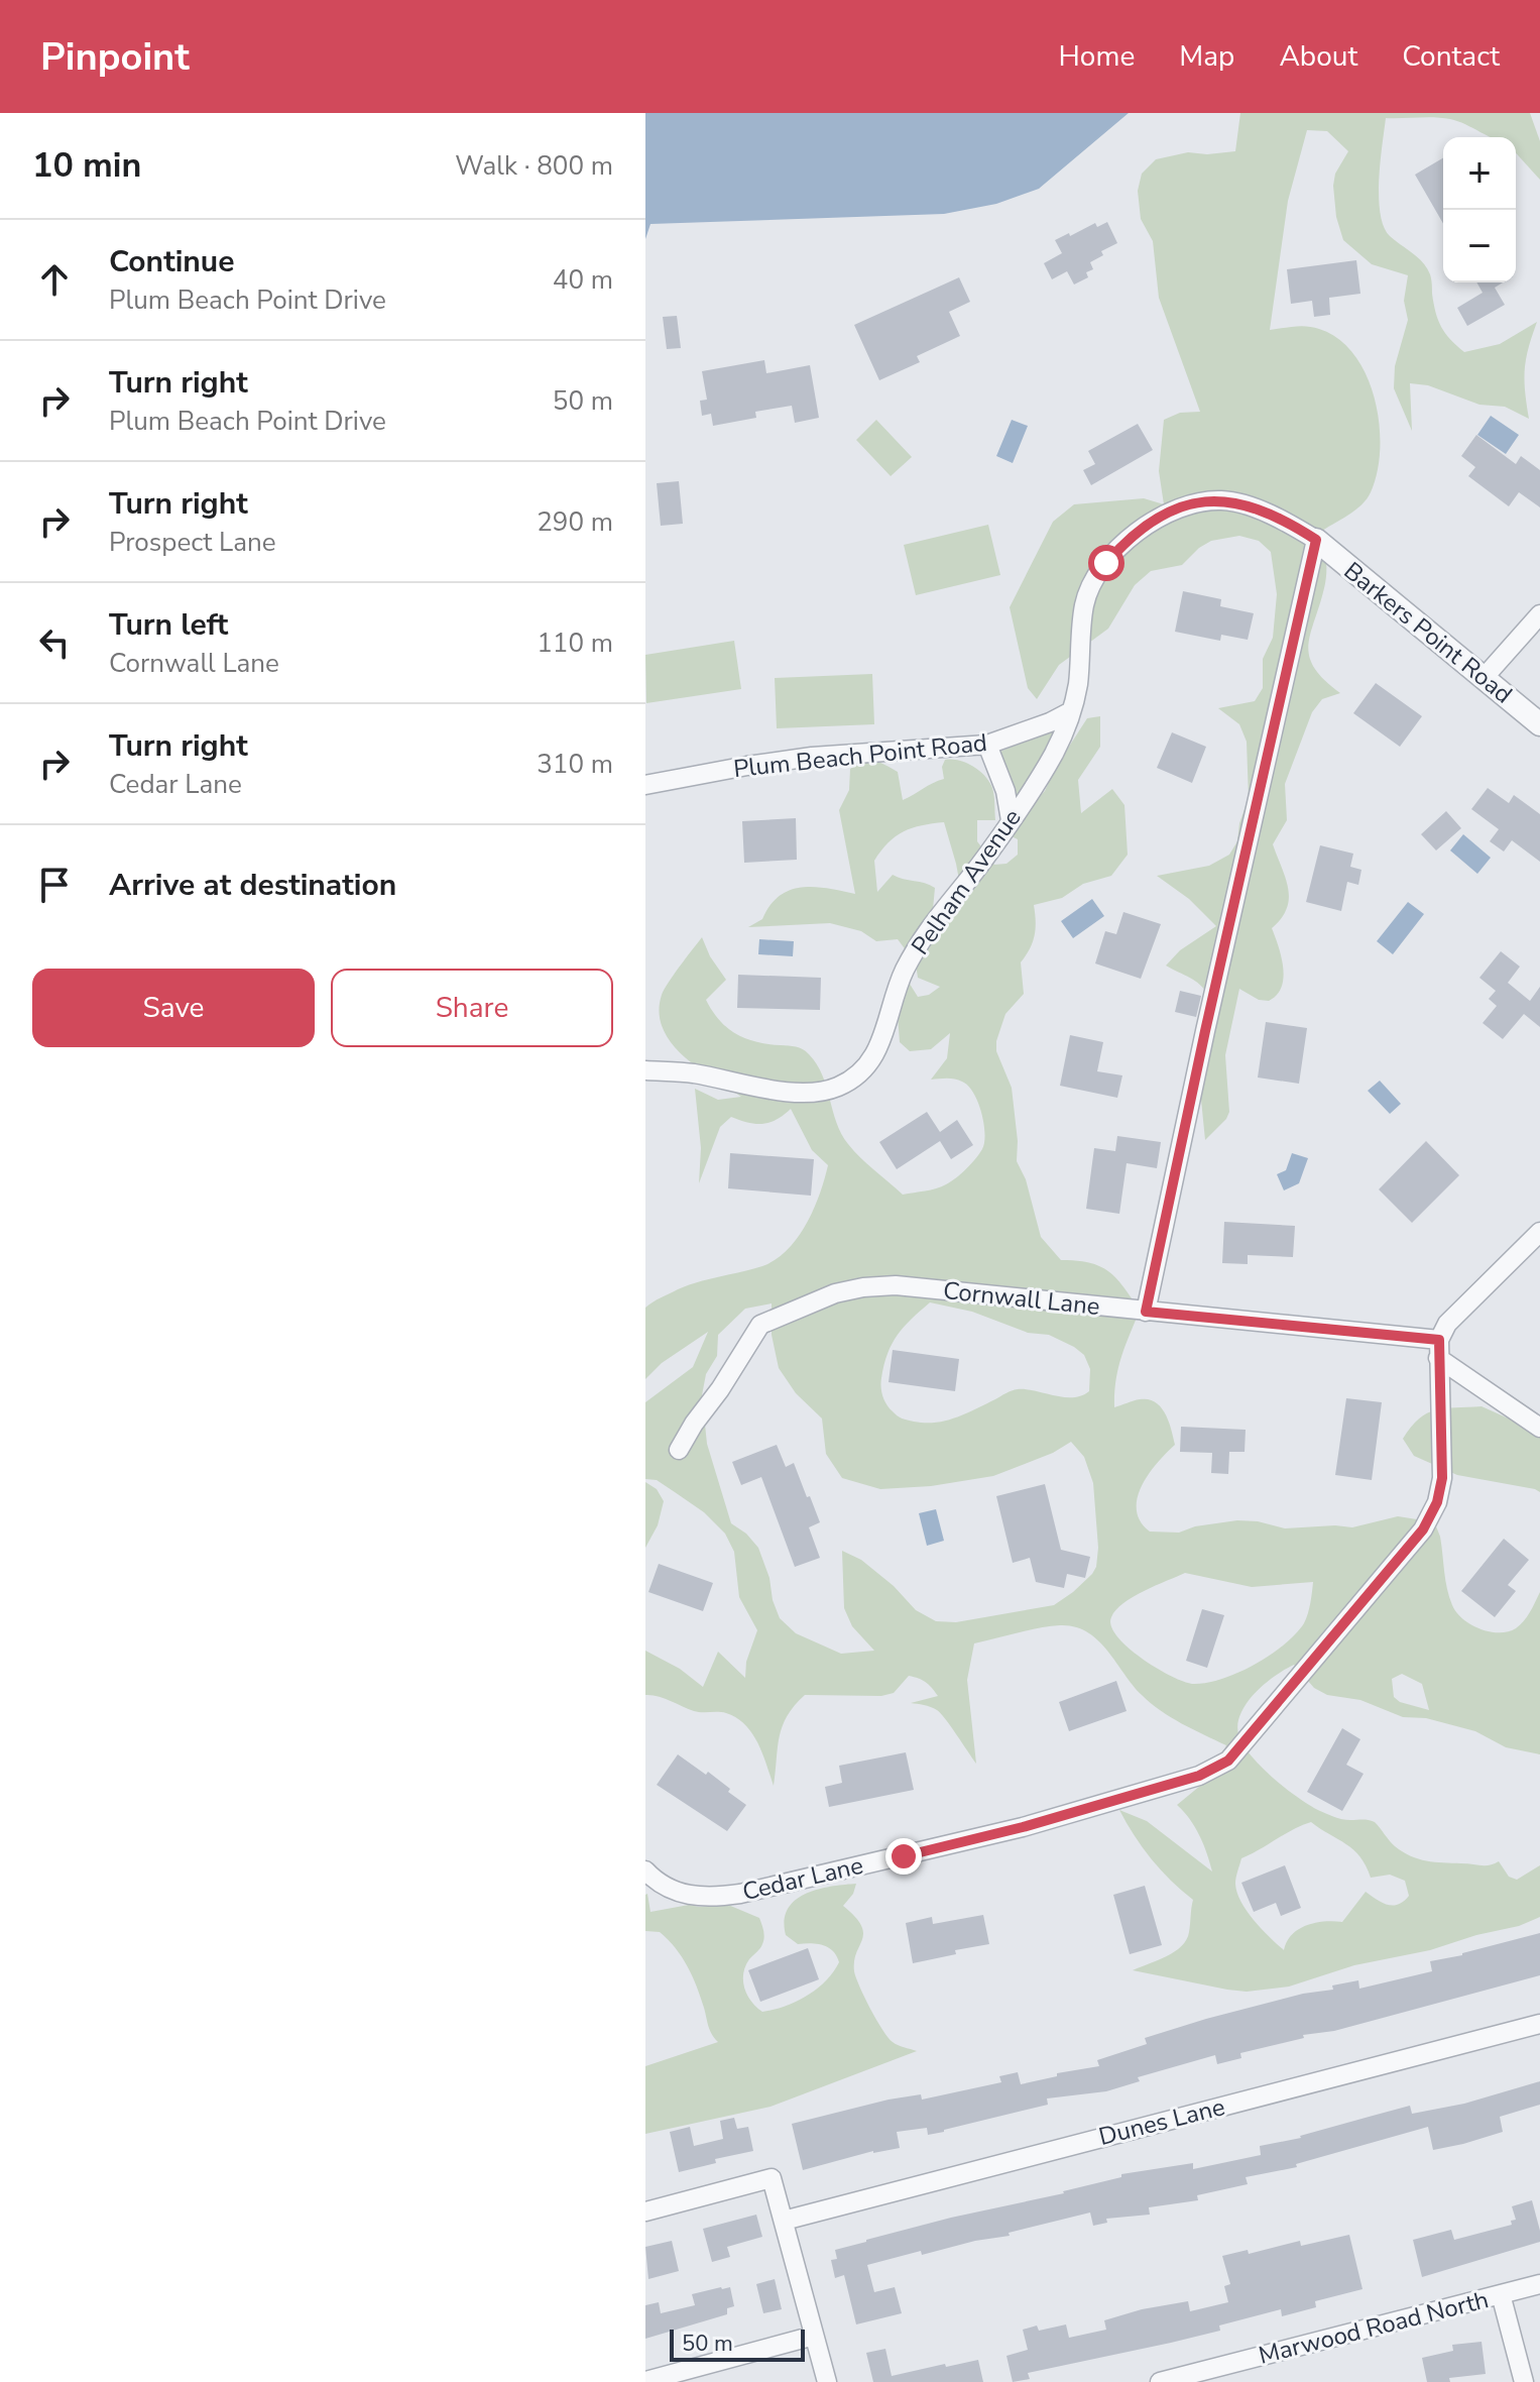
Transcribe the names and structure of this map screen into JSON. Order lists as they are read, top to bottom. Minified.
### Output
{"streets":{"street":["Barkers Point Road","Plum Beach Point Road","Pelham Avenue","Cornwall Lane","Cedar Lane","Dunes Lane","Marwood Road North"]},"crossings":[["Barkers Point Road","Pelham Avenue"],["Plum Beach Point Road","Pelham Avenue"],["Cornwall Lane","Cedar Lane"]],"scale_bar":"50 m","page":{"header":"Pinpoint","nav":["Home","Map","About","Contact"],"heading":["10 min","Walk · 800 m"],"map_buttons":["+","−"],"list":[["Continue","Plum Beach Point Drive","40 m"],["Turn right","Plum Beach Point Drive","50 m"],["Turn right","Prospect Lane","290 m"],["Turn left","Cornwall Lane","110 m"],["Turn right","Cedar Lane","310 m"],"Arrive at destination"],"buttons":["Save","Share"],"scale":"50 m"}}
